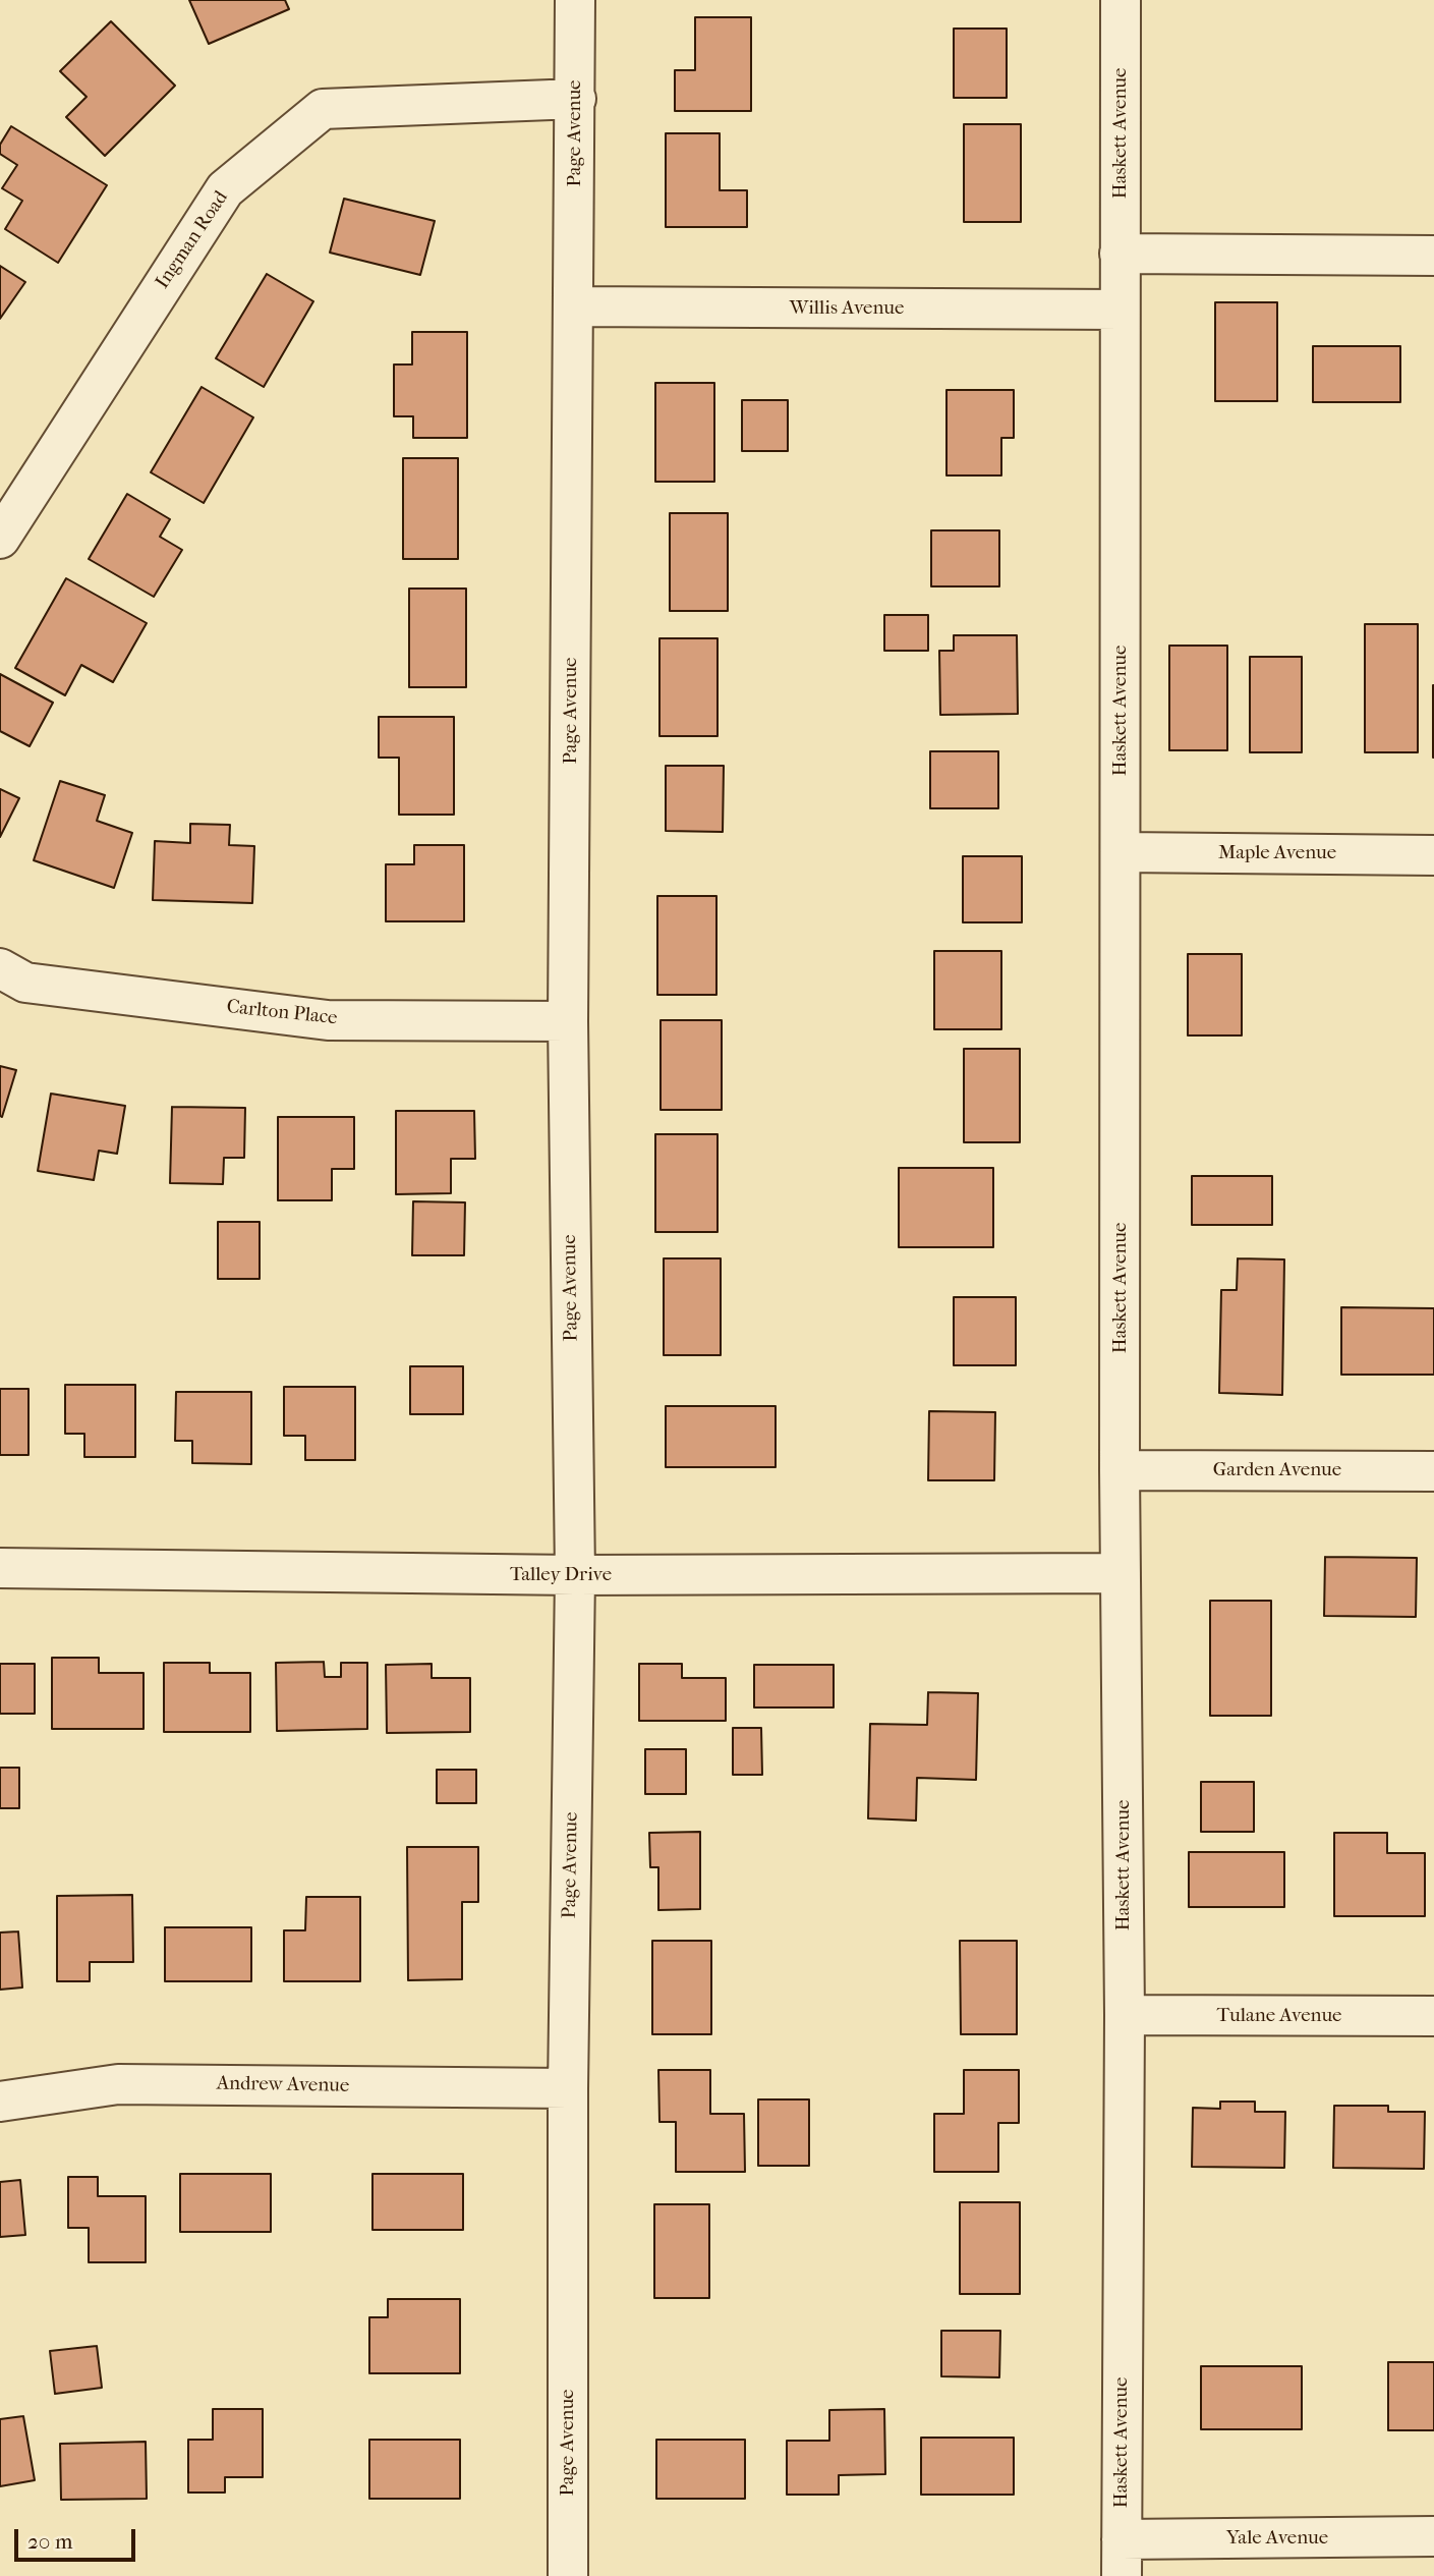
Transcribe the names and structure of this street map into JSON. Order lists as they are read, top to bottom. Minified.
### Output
{"streets":{"street":["Page Avenue","Haskett Avenue","Ingman Road","Willis Avenue","Maple Avenue","Carlton Place","Garden Avenue","Talley Drive","Tulane Avenue","Andrew Avenue","Yale Avenue"]},"crossings":[["Page Avenue","Ingman Road"],["Page Avenue","Willis Avenue"],["Page Avenue","Carlton Place"],["Page Avenue","Talley Drive"],["Page Avenue","Andrew Avenue"],["Haskett Avenue","Willis Avenue"],["Haskett Avenue","Maple Avenue"],["Haskett Avenue","Garden Avenue"],["Haskett Avenue","Talley Drive"],["Haskett Avenue","Tulane Avenue"],["Haskett Avenue","Yale Avenue"]],"scale_bar":"20 m"}
